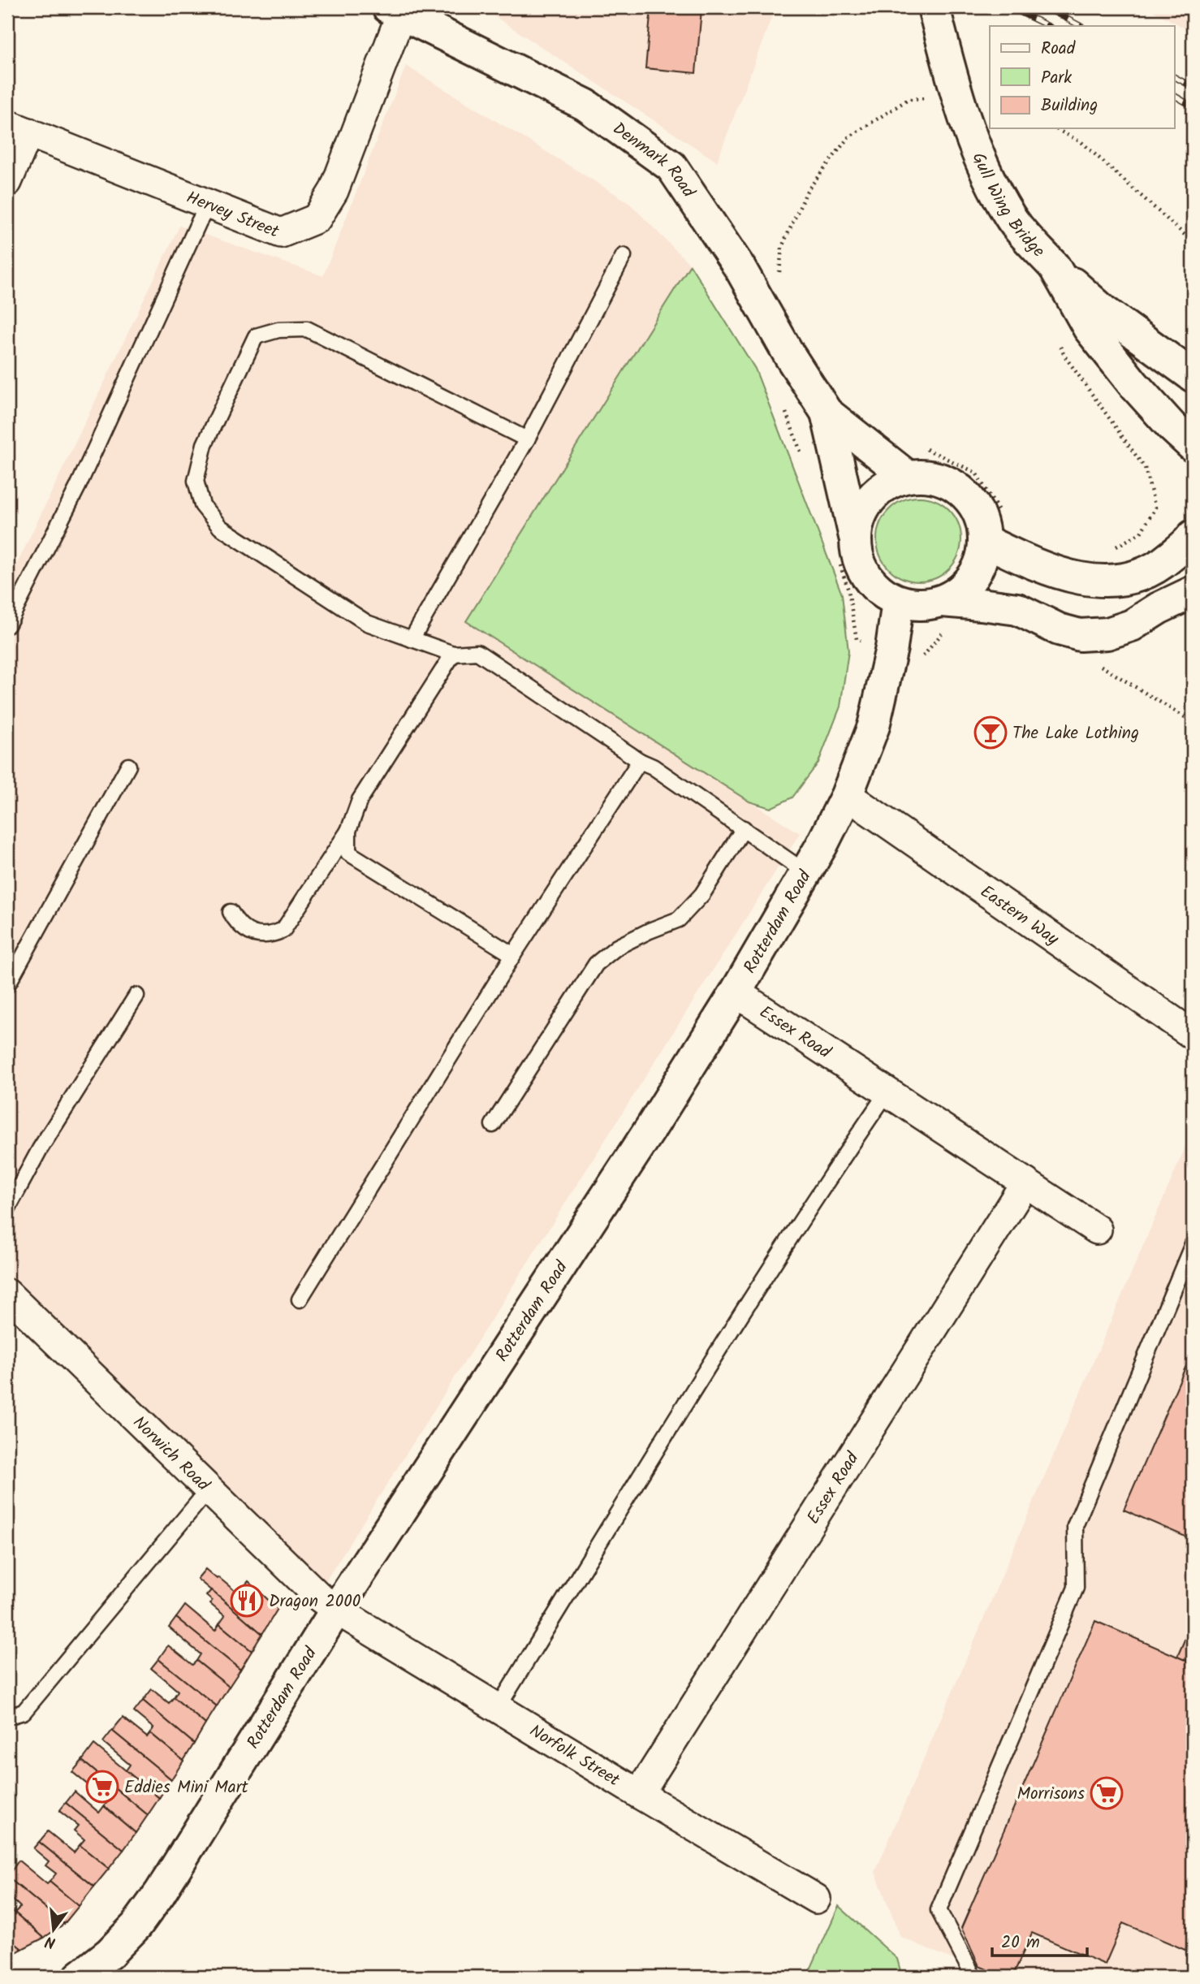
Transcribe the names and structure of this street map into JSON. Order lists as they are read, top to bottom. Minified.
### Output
{"streets":{"main road":["Denmark Road","Gull Wing Bridge","Rotterdam Road"],"street":["Hervey Street","Eastern Way","Essex Road","Norwich Road","Norfolk Street"]},"crossings":[["Denmark Road","Hervey Street"],["Denmark Road","Rotterdam Road"],["Eastern Way","Rotterdam Road"],["Rotterdam Road","Essex Road"],["Rotterdam Road","Norwich Road"],["Rotterdam Road","Norfolk Street"],["Essex Road","Norfolk Street"],["Norwich Road","Norfolk Street"]],"places":{"bar":["The Lake Lothing"],"restaurant":["Dragon 2000"],"supermarket":["Eddies Mini Mart","Morrisons"]},"legend":["Road","Park","Building"],"scale_bar":"20 m","north":"bottom"}
